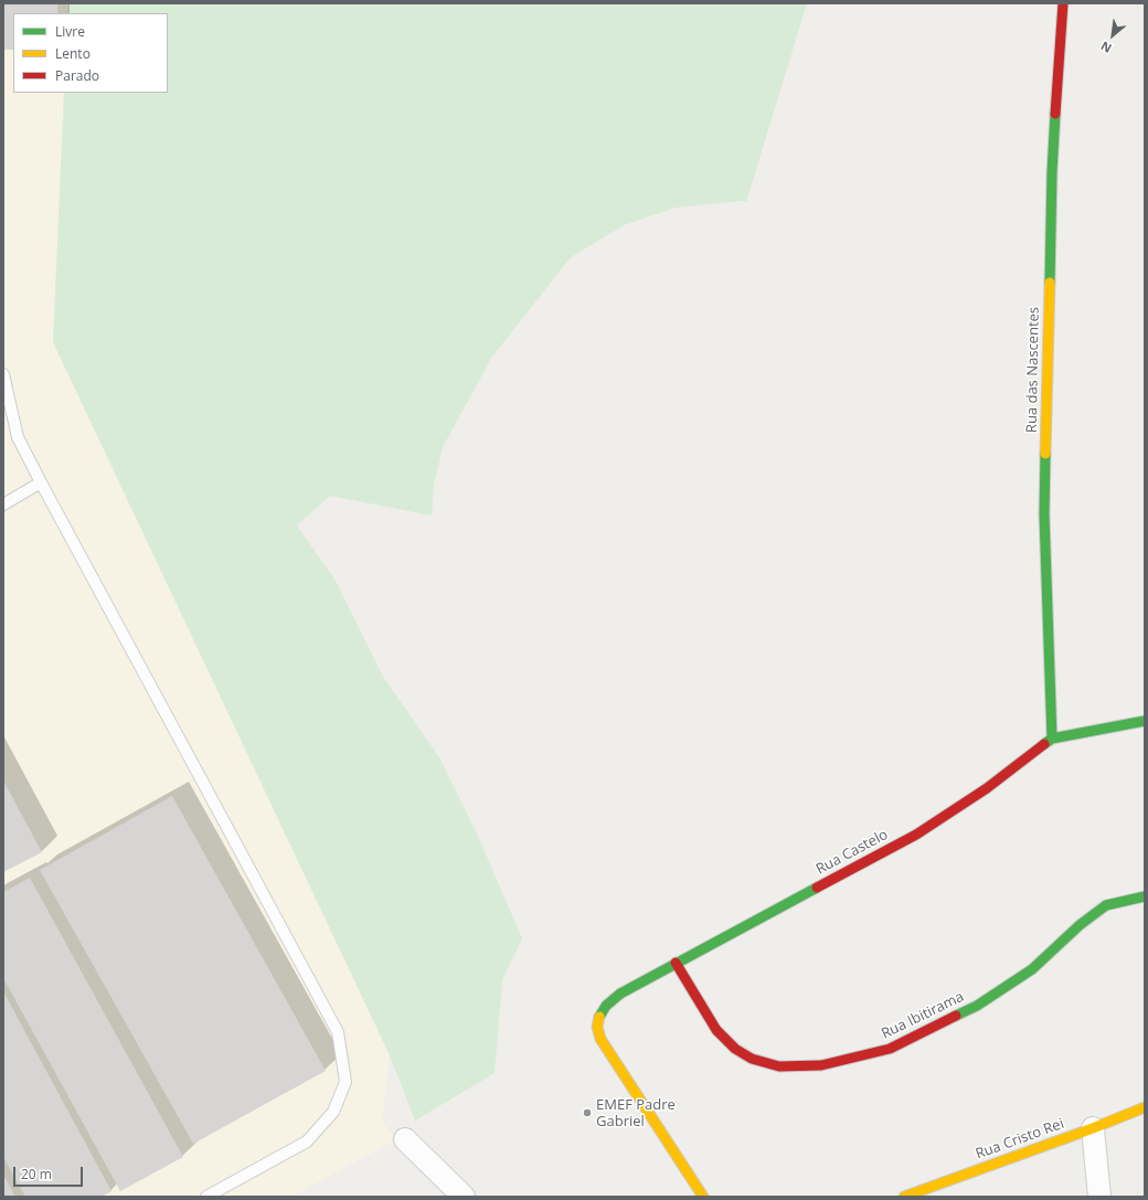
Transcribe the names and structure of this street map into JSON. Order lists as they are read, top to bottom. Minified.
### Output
{"streets":{"street":["Rua das Nascentes","Rua Castelo","Rua Ibitirama","Rua Cristo Rei"]},"crossings":[["Rua das Nascentes","Rua Castelo"],["Rua Castelo","Rua Ibitirama"]],"places":["EMEF Padre Gabriel"],"legend":["Livre","Lento","Parado"],"scale_bar":"20 m","north":"bottom left"}
